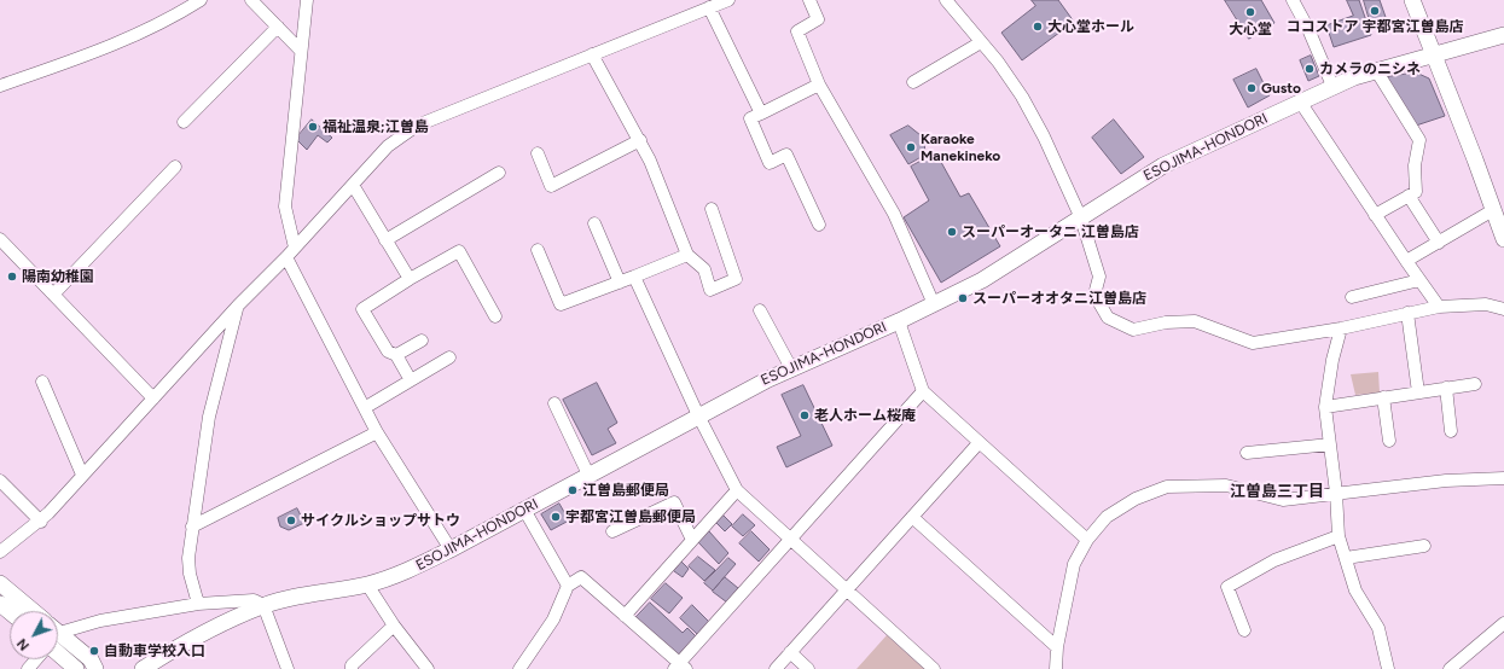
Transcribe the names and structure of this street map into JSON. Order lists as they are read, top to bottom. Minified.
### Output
{"streets":{"street":["ESOJIMA-HONDORI"]},"districts":["江曽島三丁目"],"places":["ココストア 宇都宮江曽島店","大心堂","大心堂ホール","カメラのニシネ","Gusto","福祉温泉;江曽島","Karaoke Manekineko","スーパーオータニ 江曽島店","陽南幼稚園","スーパーオオタニ江曽島店","老人ホーム桜庵","江曽島郵便局","宇都宮江曽島郵便局","サイクルショップサトウ","自動車学校入口"],"north":"bottom left"}
